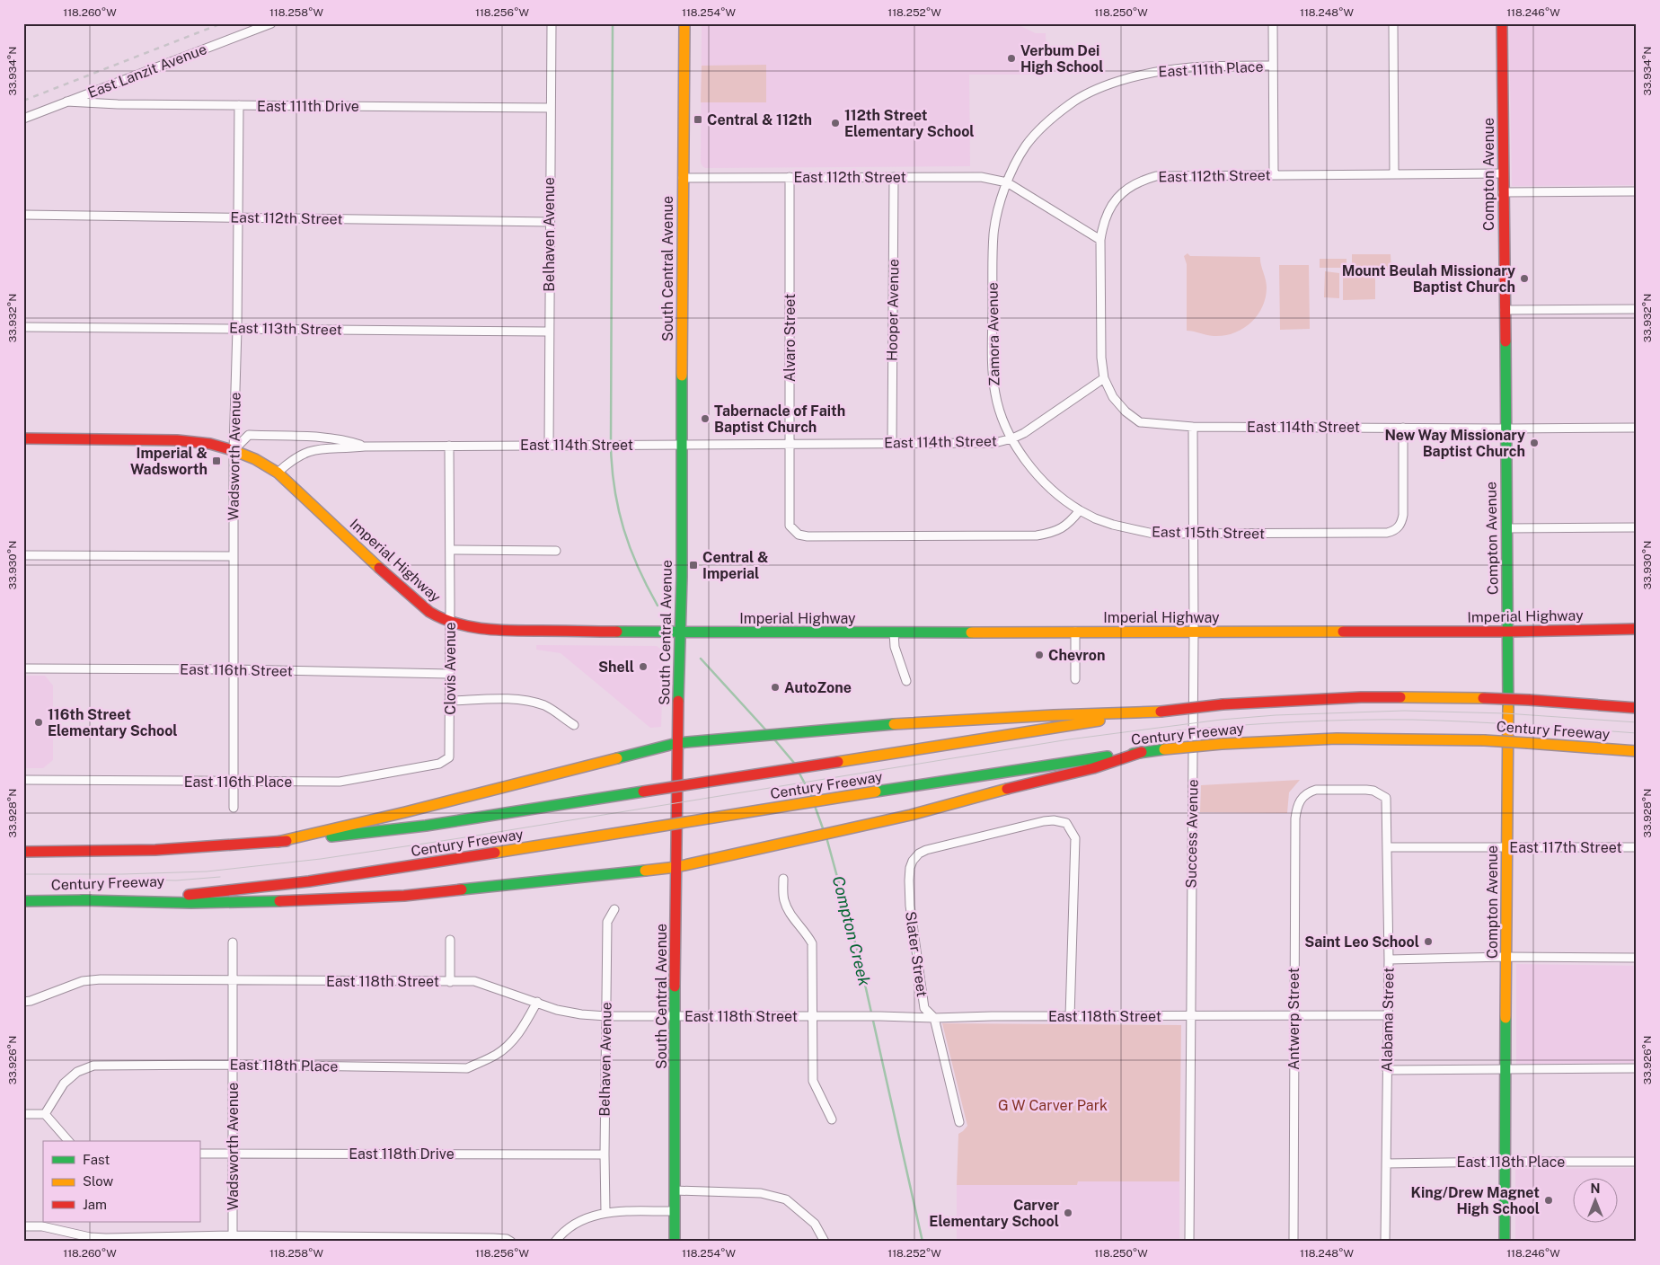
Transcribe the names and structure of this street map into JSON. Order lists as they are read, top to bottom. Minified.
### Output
{"streets":{"main road":["Compton Avenue","South Central Avenue","Imperial Highway","Century Freeway"],"street":["East 111th Place","East Lanzit Avenue","East 111th Drive","East 112th Street","Belhaven Avenue","Hooper Avenue","East 113th Street","Zamora Avenue","Alvaro Street","East 114th Street","Wadsworth Avenue","East 115th Street","Clovis Avenue","East 116th Street","East 116th Place","Success Avenue","East 117th Street","Slater Street","East 118th Street","Antwerp Street","Alabama Street","East 118th Place","East 118th Drive"]},"crossings":[["East 111th Place","East 112th Street"],["East 111th Place","Zamora Avenue"],["East Lanzit Avenue","East 111th Drive"],["East 111th Drive","Belhaven Avenue"],["East 111th Drive","Wadsworth Avenue"],["Compton Avenue","East 112th Street"],["Compton Avenue","East 114th Street"],["Compton Avenue","Imperial Highway"],["Compton Avenue","East 117th Street"],["Compton Avenue","East 118th Place"],["East 112th Street","Belhaven Avenue"],["East 112th Street","South Central Avenue"],["East 112th Street","Hooper Avenue"],["East 112th Street","Zamora Avenue"],["East 112th Street","Alvaro Street"],["East 112th Street","Wadsworth Avenue"],["Belhaven Avenue","East 113th Street"],["Belhaven Avenue","East 114th Street"],["Belhaven Avenue","East 118th Street"],["Belhaven Avenue","East 118th Drive"],["South Central Avenue","East 114th Street"],["South Central Avenue","Imperial Highway"],["South Central Avenue","East 118th Street"],["Hooper Avenue","East 114th Street"],["East 113th Street","Wadsworth Avenue"],["Zamora Avenue","Alvaro Street"],["Zamora Avenue","East 114th Street"],["Zamora Avenue","East 115th Street"],["Alvaro Street","East 114th Street"],["Alvaro Street","East 115th Street"],["East 114th Street","Wadsworth Avenue"],["East 114th Street","East 115th Street"],["East 114th Street","Imperial Highway"],["East 114th Street","Clovis Avenue"],["East 114th Street","Success Avenue"],["Wadsworth Avenue","Imperial Highway"],["Wadsworth Avenue","East 116th Street"],["Wadsworth Avenue","East 116th Place"],["Wadsworth Avenue","East 118th Street"],["Wadsworth Avenue","East 118th Place"],["Wadsworth Avenue","East 118th Drive"],["East 115th Street","Success Avenue"],["Imperial Highway","Clovis Avenue"],["Imperial Highway","Success Avenue"],["Clovis Avenue","East 116th Street"],["Clovis Avenue","East 116th Place"],["Success Avenue","East 118th Street"],["East 117th Street","Alabama Street"],["Slater Street","East 118th Street"],["East 118th Street","Antwerp Street"],["East 118th Street","Alabama Street"],["East 118th Street","East 118th Place"],["Antwerp Street","Alabama Street"],["Alabama Street","East 118th Place"]],"water":["Compton Creek"],"parks":["G W Carver Park"],"places":{"other":["Verbum Dei High School","112th Street Elementary School","Mount Beulah Missionary Baptist Church","Tabernacle of Faith Baptist Church","New Way Missionary Baptist Church","Chevron","Shell","AutoZone","116th Street Elementary School","Saint Leo School","King/Drew Magnet High School","Carver Elementary School"],"transit":["Central & 112th","Imperial & Wadsworth","Central & Imperial"]},"legend":["Fast","Slow","Jam"],"north":"top","coordinates":["118.260°W","118.258°W","118.256°W","118.254°W","118.252°W","118.250°W","118.248°W","118.246°W","33.934°N","33.932°N","33.930°N","33.928°N","33.926°N"]}
